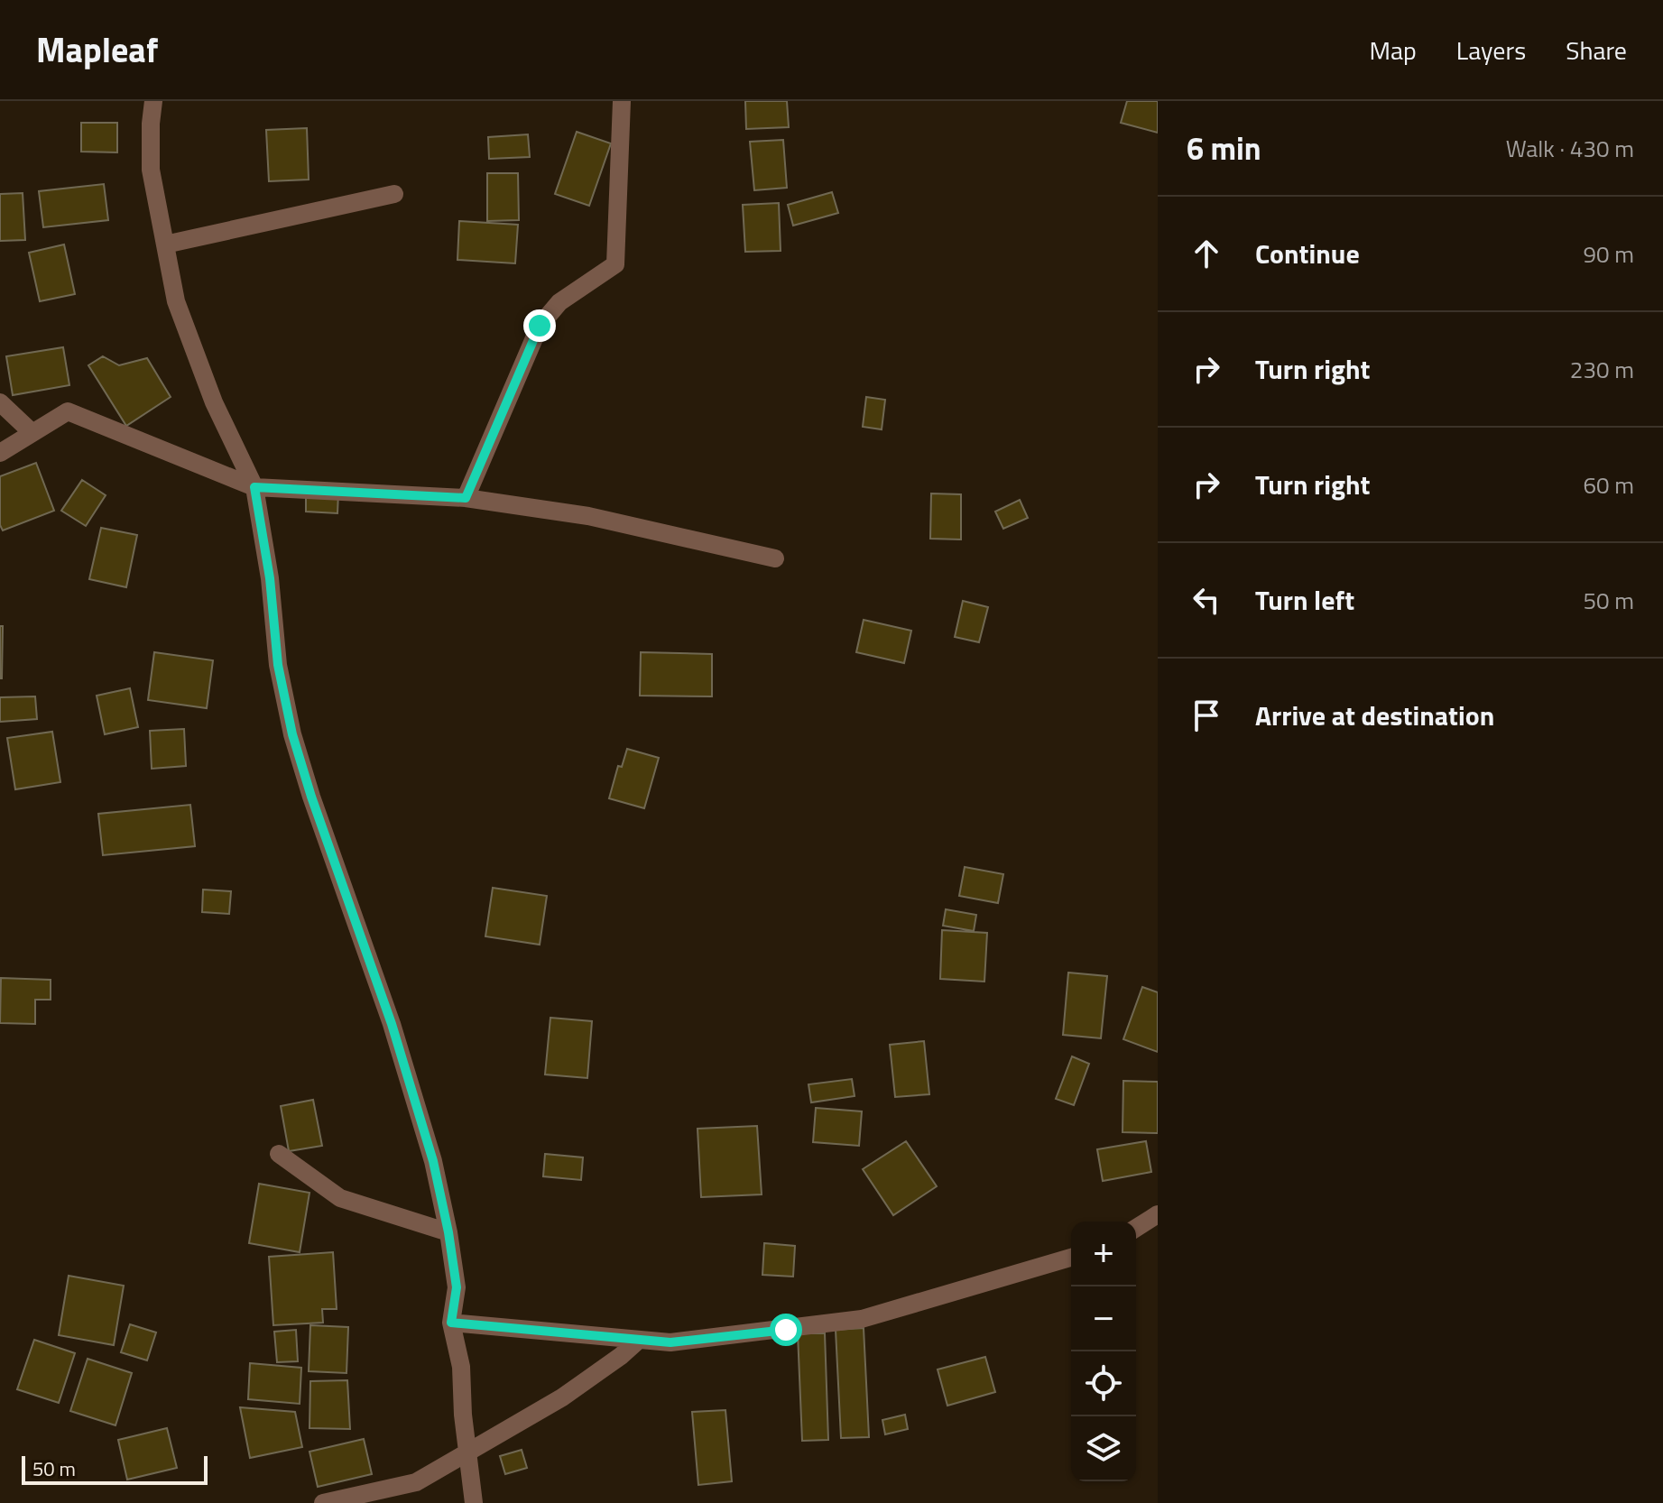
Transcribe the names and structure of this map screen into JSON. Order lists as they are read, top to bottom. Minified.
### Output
{"scale_bar":"50 m","page":{"header":"Mapleaf","nav":["Map","Layers","Share"],"heading":["6 min","Walk · 430 m"],"list":[["Continue","90 m"],["Turn right","230 m"],["Turn right","60 m"],["Turn left","50 m"],"Arrive at destination"],"map_buttons":["+","−"],"scale":"50 m"}}
